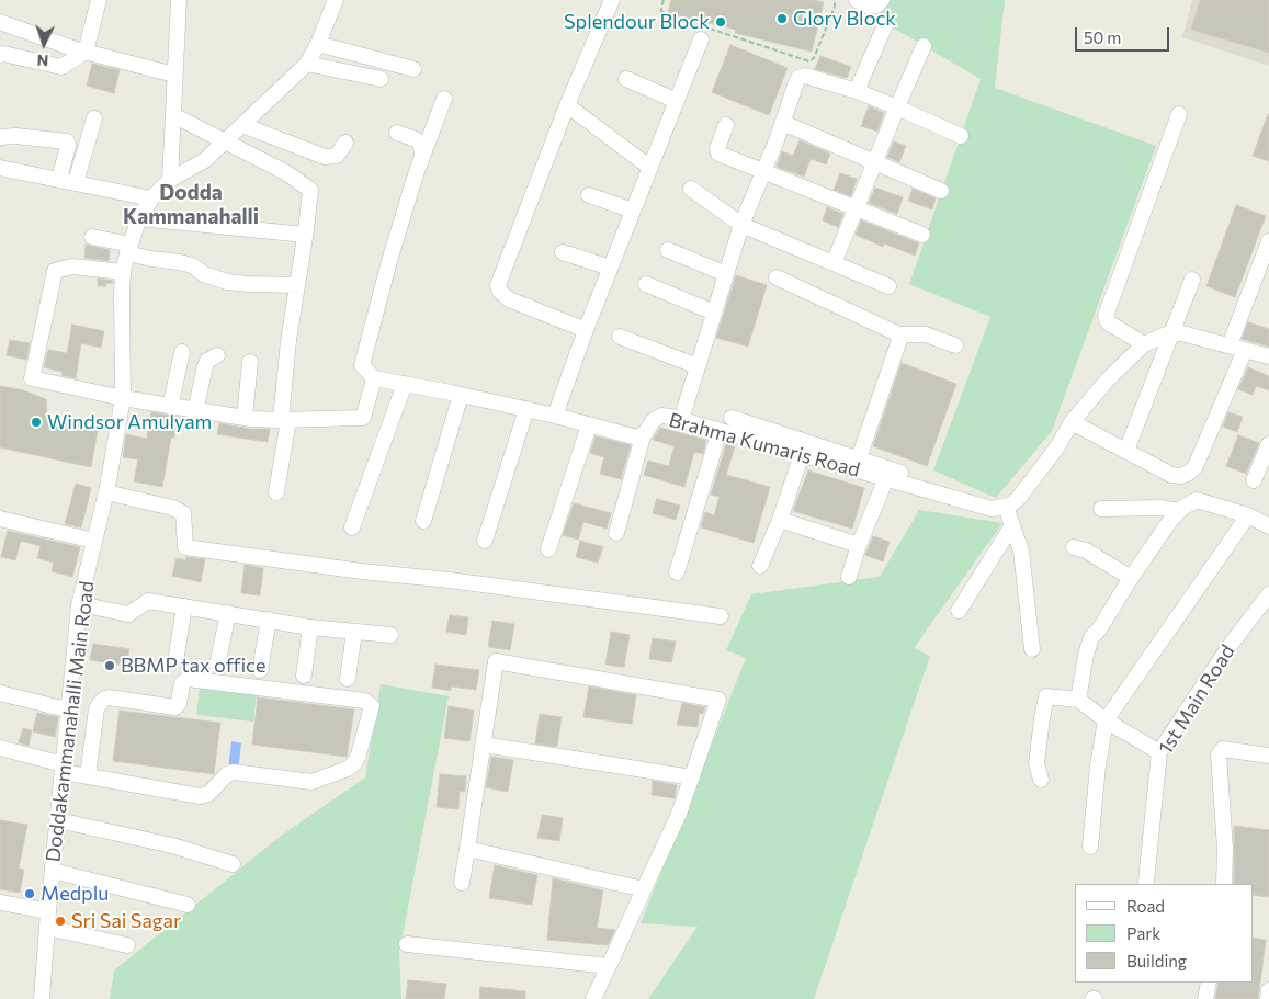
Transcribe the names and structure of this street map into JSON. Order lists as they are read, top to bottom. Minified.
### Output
{"streets":{"street":["Brahma Kumaris Road","1st Main Road","Doddakammanahalli Main Road"]},"districts":["Dodda Kammanahalli"],"places":["Glory Block","Splendour Block","Windsor Amulyam","BBMP tax office","Medplu","Sri Sai Sagar"],"legend":["Road","Park","Building"],"scale_bar":"50 m","north":"bottom"}
